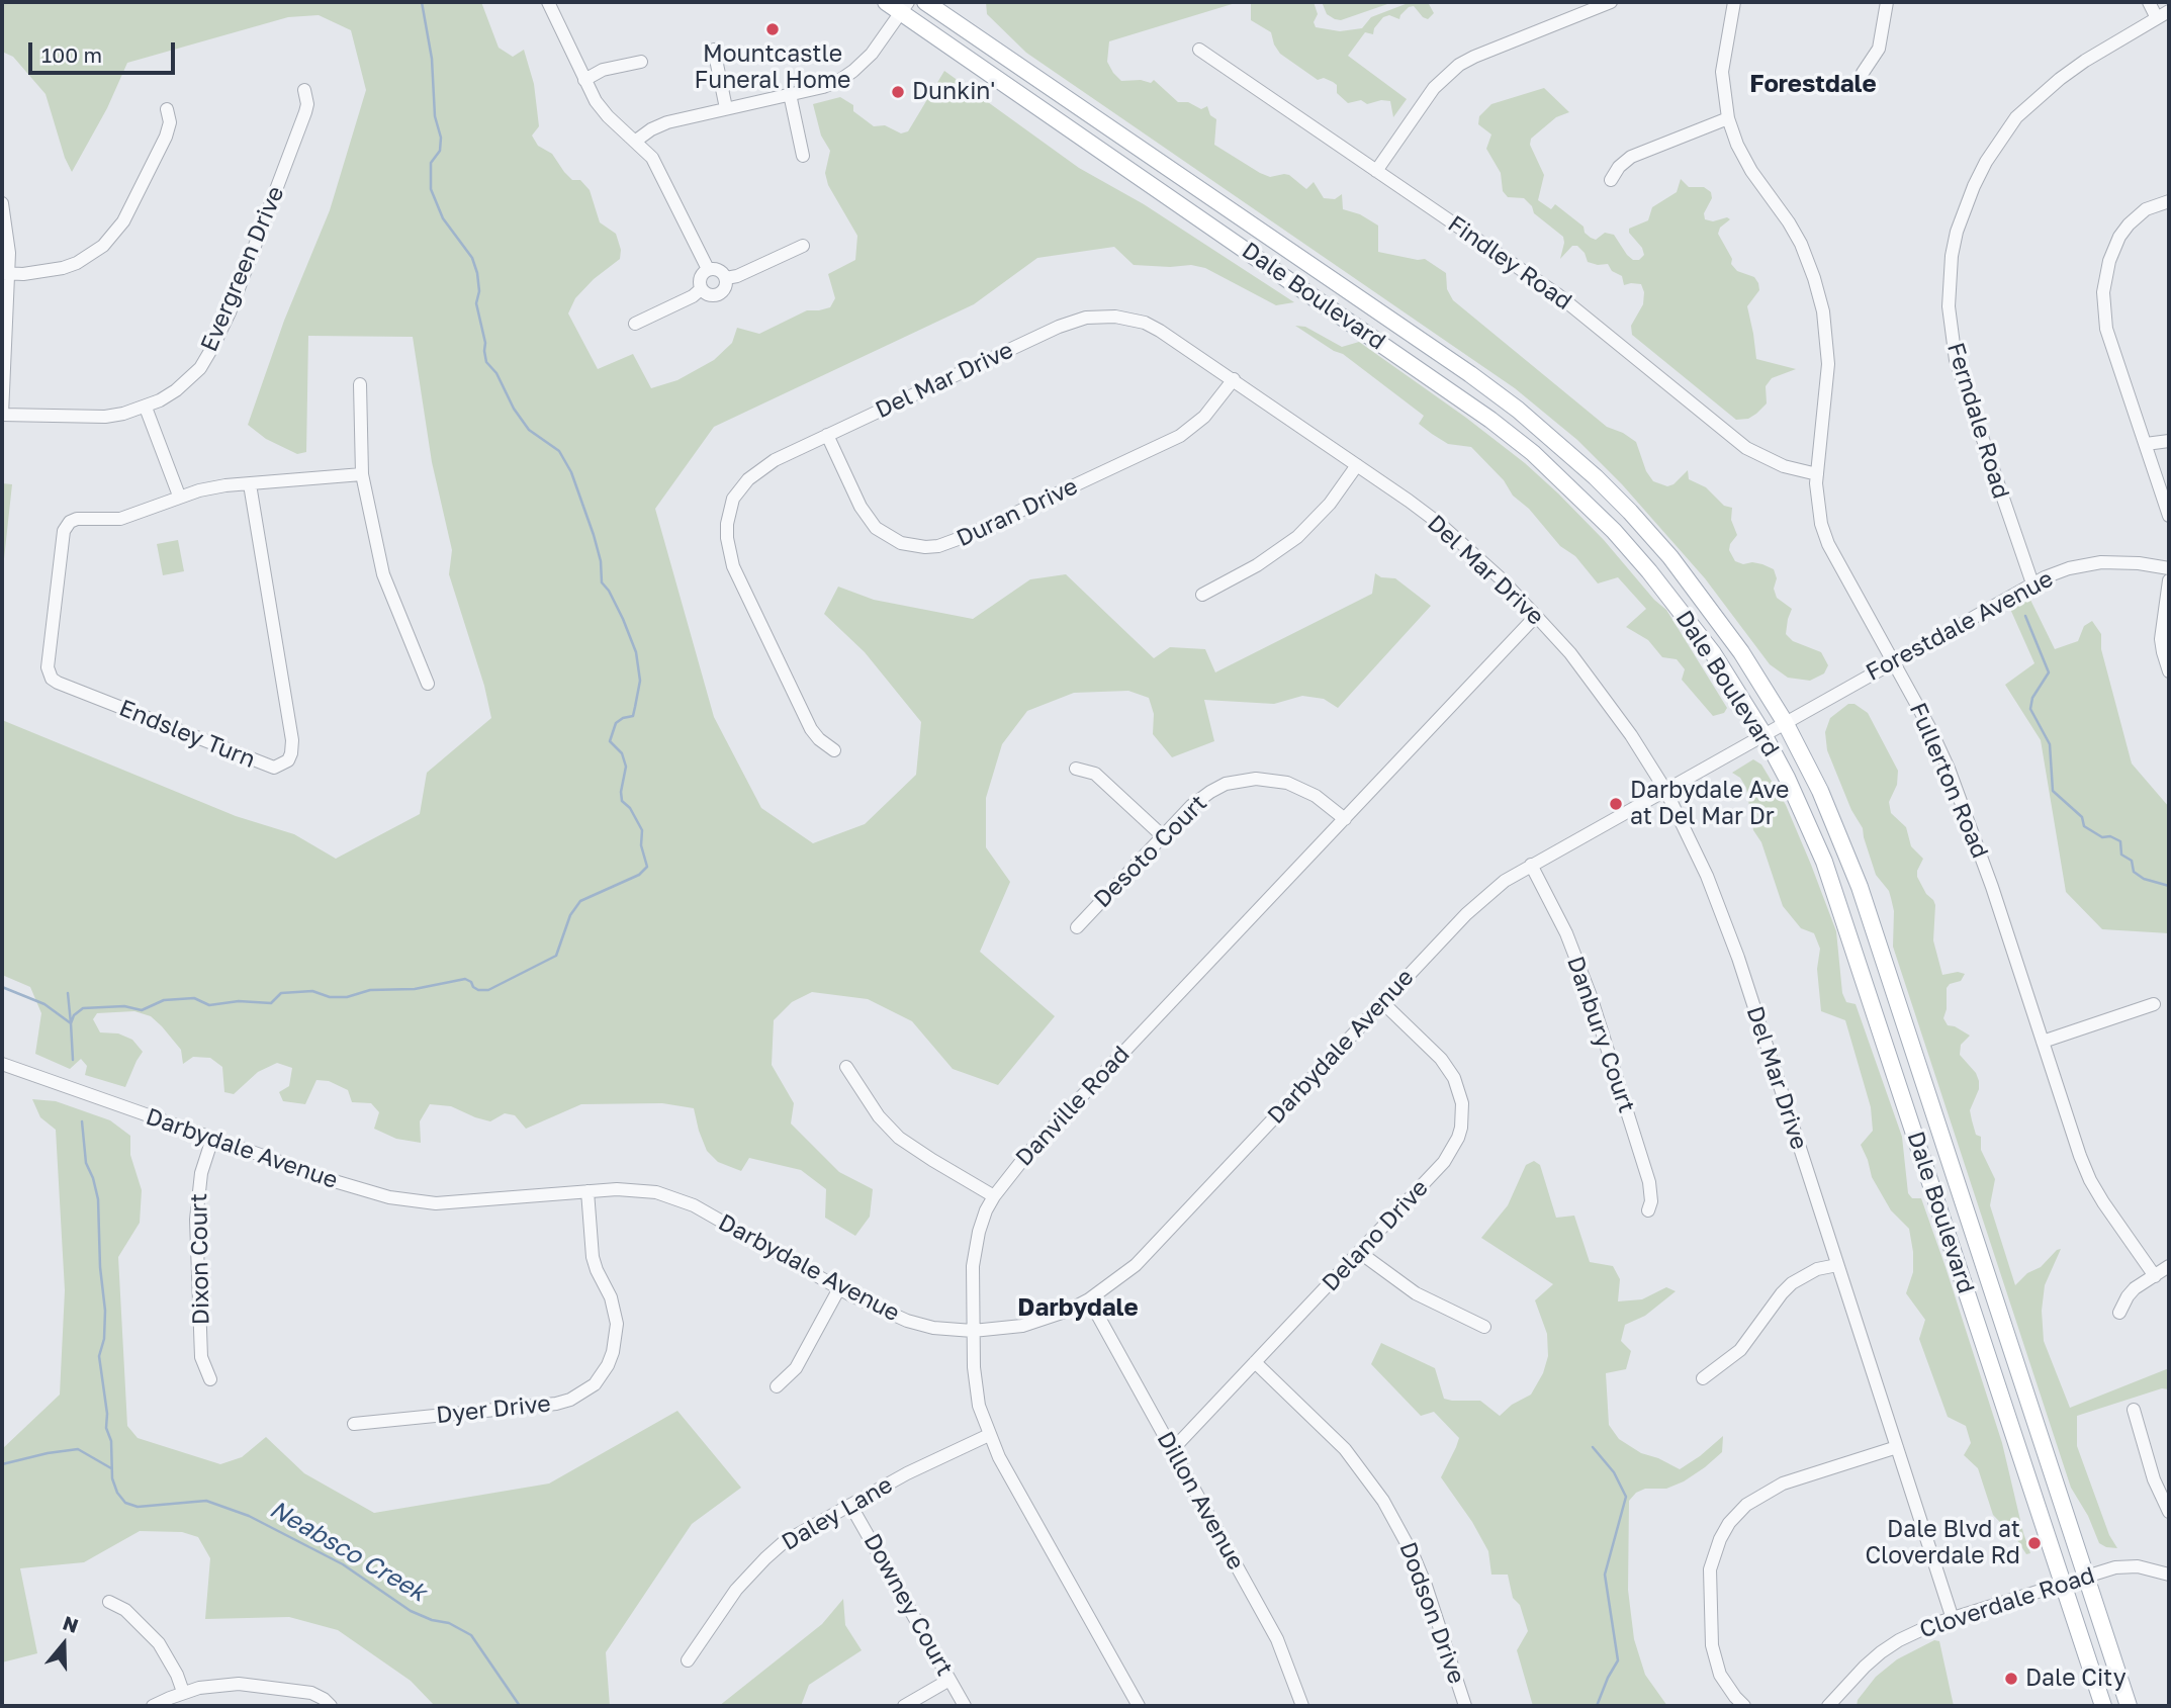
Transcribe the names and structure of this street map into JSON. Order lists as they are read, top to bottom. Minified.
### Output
{"streets":{"main road":["Dale Boulevard"],"street":["Findley Road","Evergreen Drive","Del Mar Drive","Ferndale Road","Duran Drive","Forestdale Avenue","Endsley Turn","Fullerton Road","Desoto Court","Danbury Court","Darbydale Avenue","Danville Road","Delano Drive","Dixon Court","Dyer Drive","Dillon Avenue","Daley Lane","Cloverdale Road","Downey Court","Dodson Drive"]},"crossings":[["Findley Road","Fullerton Road"],["Dale Boulevard","Forestdale Avenue"],["Dale Boulevard","Darbydale Avenue"],["Dale Boulevard","Cloverdale Road"],["Del Mar Drive","Duran Drive"],["Del Mar Drive","Darbydale Avenue"],["Del Mar Drive","Danville Road"],["Del Mar Drive","Cloverdale Road"],["Ferndale Road","Forestdale Avenue"],["Forestdale Avenue","Fullerton Road"],["Forestdale Avenue","Darbydale Avenue"],["Desoto Court","Danville Road"],["Danbury Court","Darbydale Avenue"],["Darbydale Avenue","Danville Road"],["Darbydale Avenue","Delano Drive"],["Darbydale Avenue","Dixon Court"],["Darbydale Avenue","Dyer Drive"],["Darbydale Avenue","Dillon Avenue"],["Danville Road","Daley Lane"],["Delano Drive","Dillon Avenue"],["Delano Drive","Dodson Drive"],["Daley Lane","Downey Court"]],"districts":["Forestdale","Darbydale"],"water":["Neabsco Creek"],"places":["Mountcastle Funeral Home","Dunkin'","Darbydale Ave at Del Mar Dr","Dale Blvd at Cloverdale Rd","Dale City"],"scale_bar":"100 m","north":"top"}
